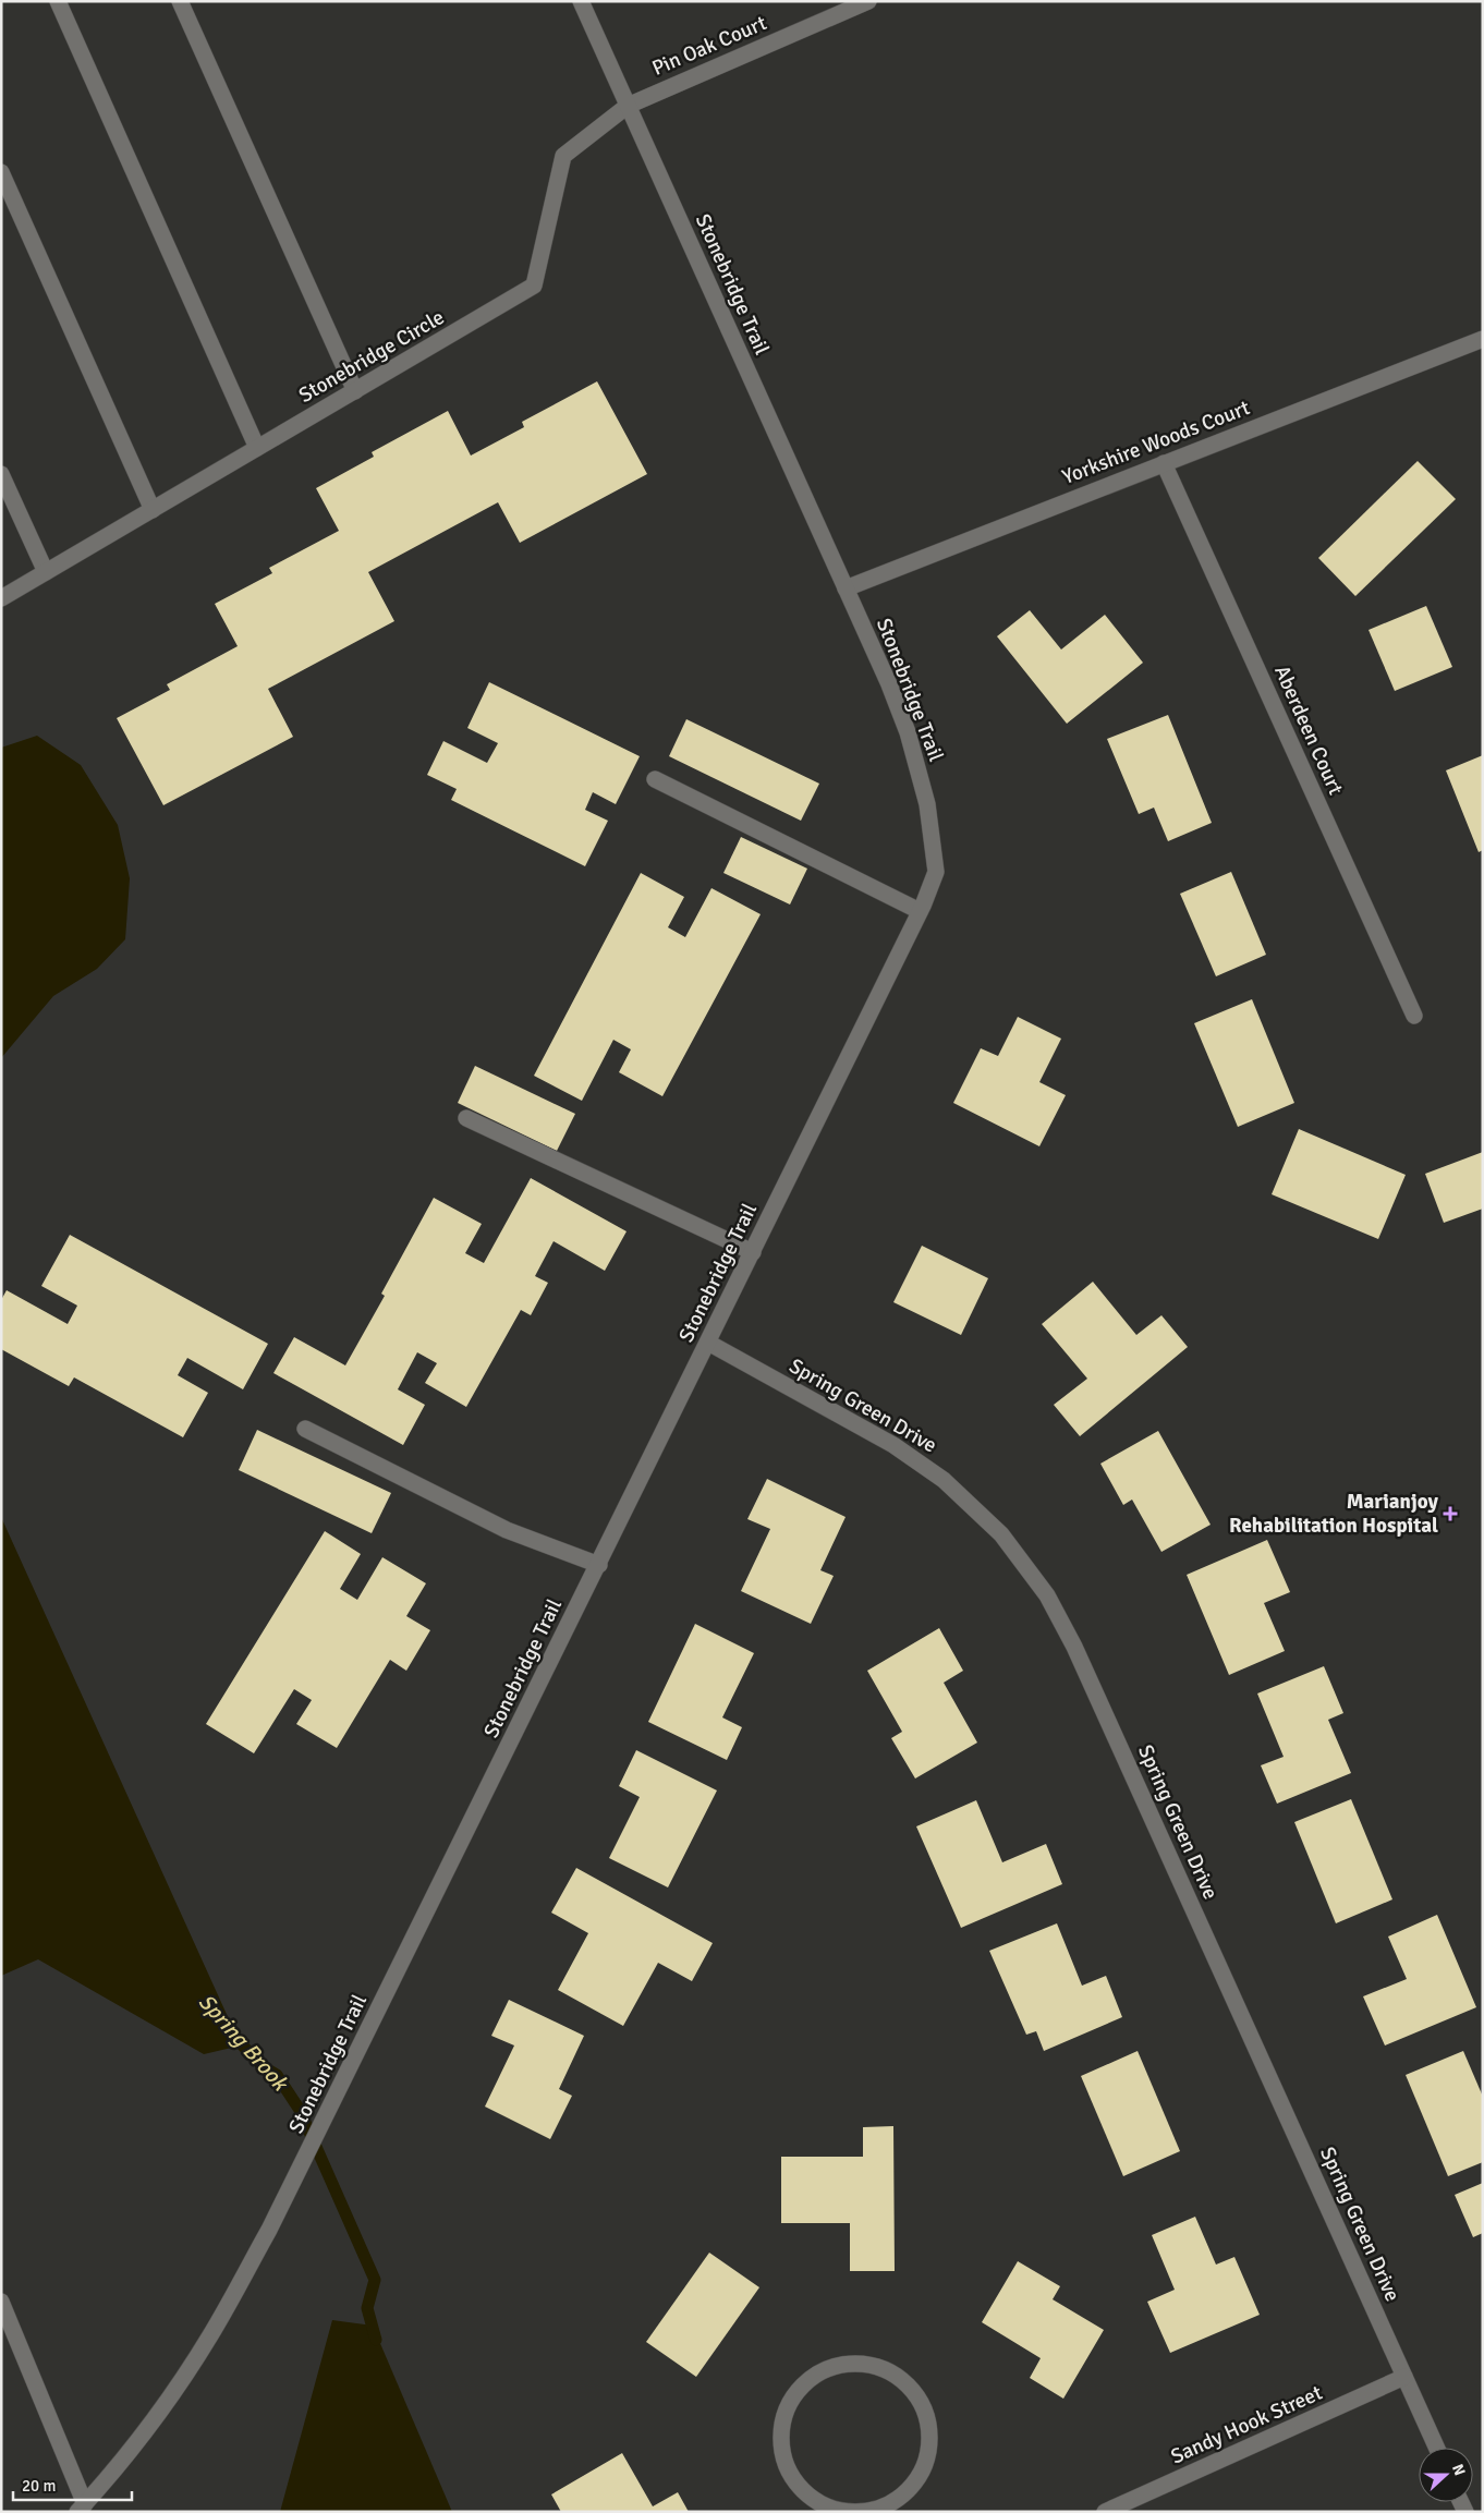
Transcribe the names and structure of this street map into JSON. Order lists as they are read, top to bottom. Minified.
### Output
{"streets":{"street":["Pin Oak Court","Stonebridge Trail","Stonebridge Circle","Yorkshire Woods Court","Aberdeen Court","Spring Green Drive","Sandy Hook Street"]},"crossings":[["Pin Oak Court","Stonebridge Trail"],["Pin Oak Court","Stonebridge Circle"],["Stonebridge Trail","Stonebridge Circle"],["Stonebridge Trail","Yorkshire Woods Court"],["Stonebridge Trail","Spring Green Drive"],["Yorkshire Woods Court","Aberdeen Court"],["Spring Green Drive","Sandy Hook Street"]],"water":["Spring Brook"],"places":{"health":["Marianjoy Rehabilitation Hospital"]},"scale_bar":"20 m","north":"right"}
